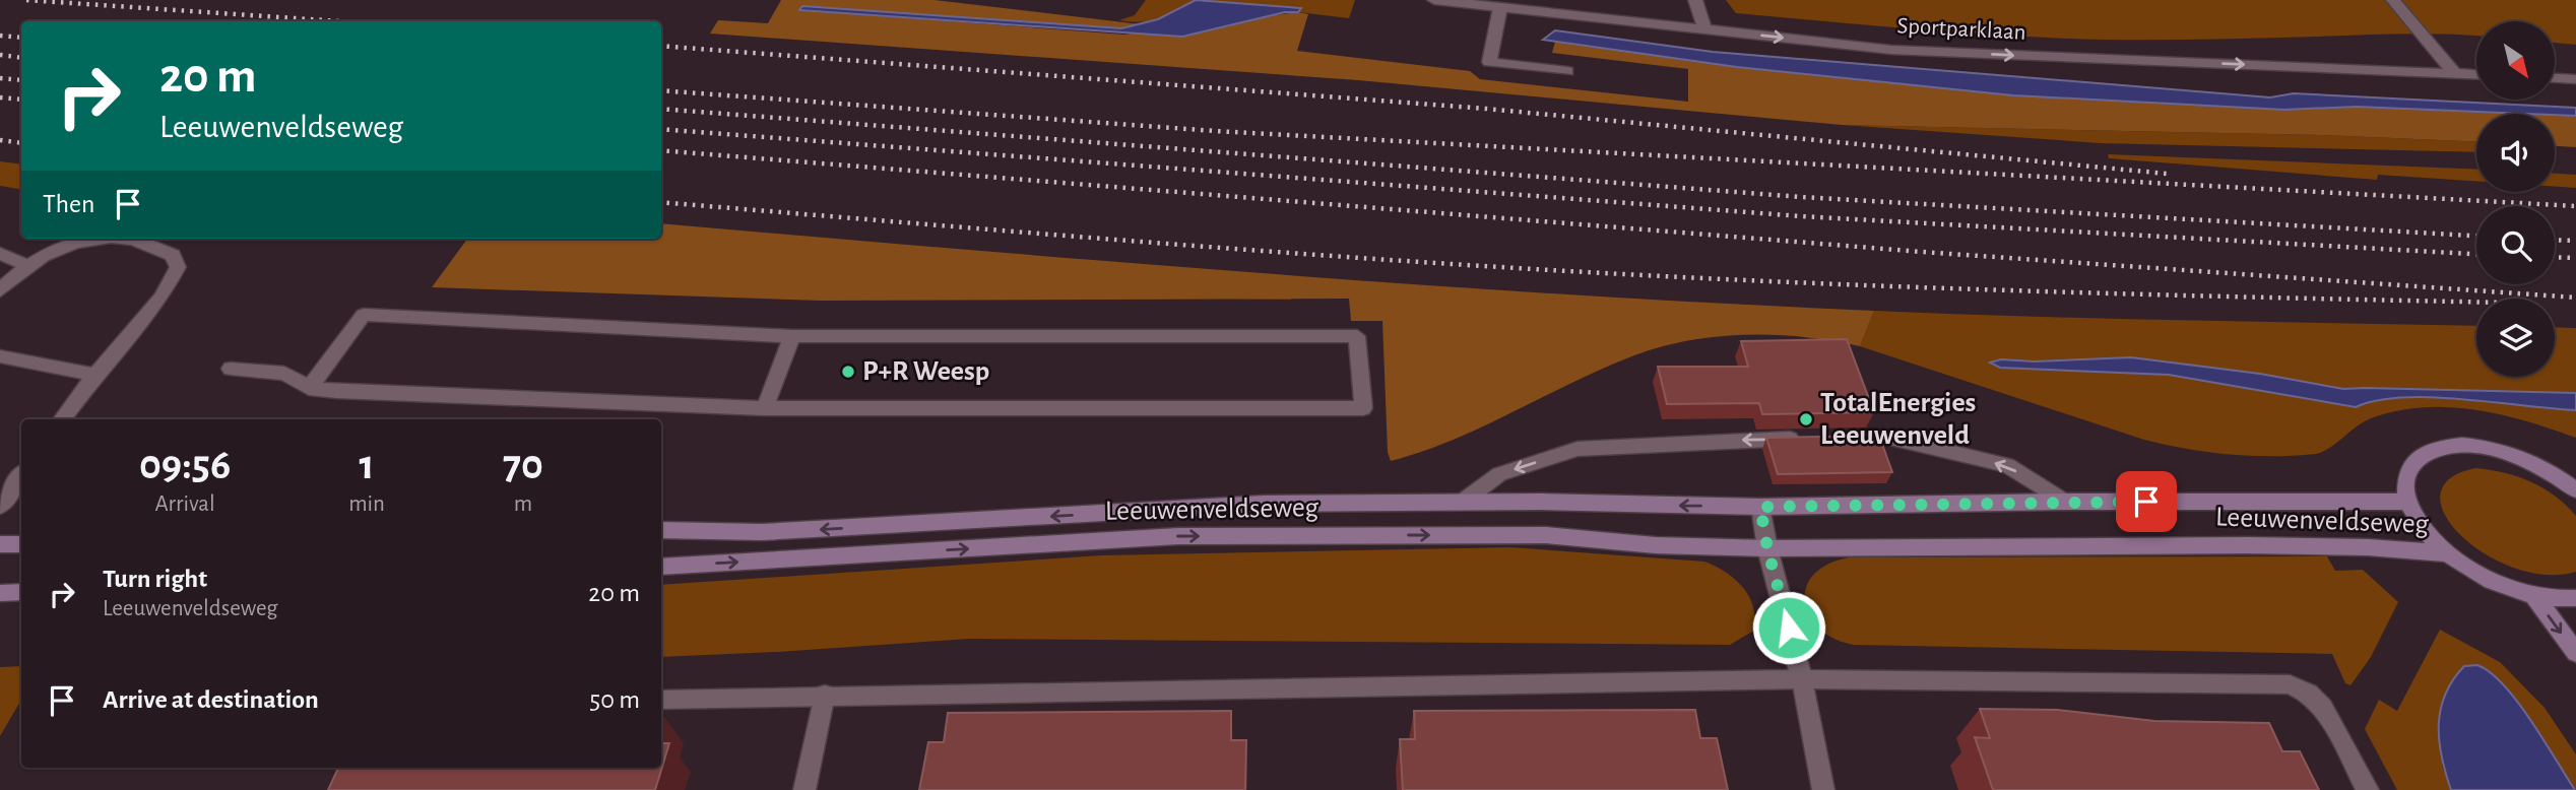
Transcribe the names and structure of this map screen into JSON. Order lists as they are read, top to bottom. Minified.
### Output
{"streets":{"main road":["Leeuwenveldseweg"],"street":["Sportparklaan"]},"one_way":["Sportparklaan"],"places":["P+R Weesp","TotalEnergies Leeuwenveld"],"north":"bottom right","page":{"turn":["20 m","Leeuwenveldseweg"],"then":"Then","eta":["09:56","Arrival","1","min","70","m"],"list":[{"name":"Turn right","note":"Leeuwenveldseweg","value":"20 m"},{"name":"Arrive at destination","value":"50 m"}]}}
